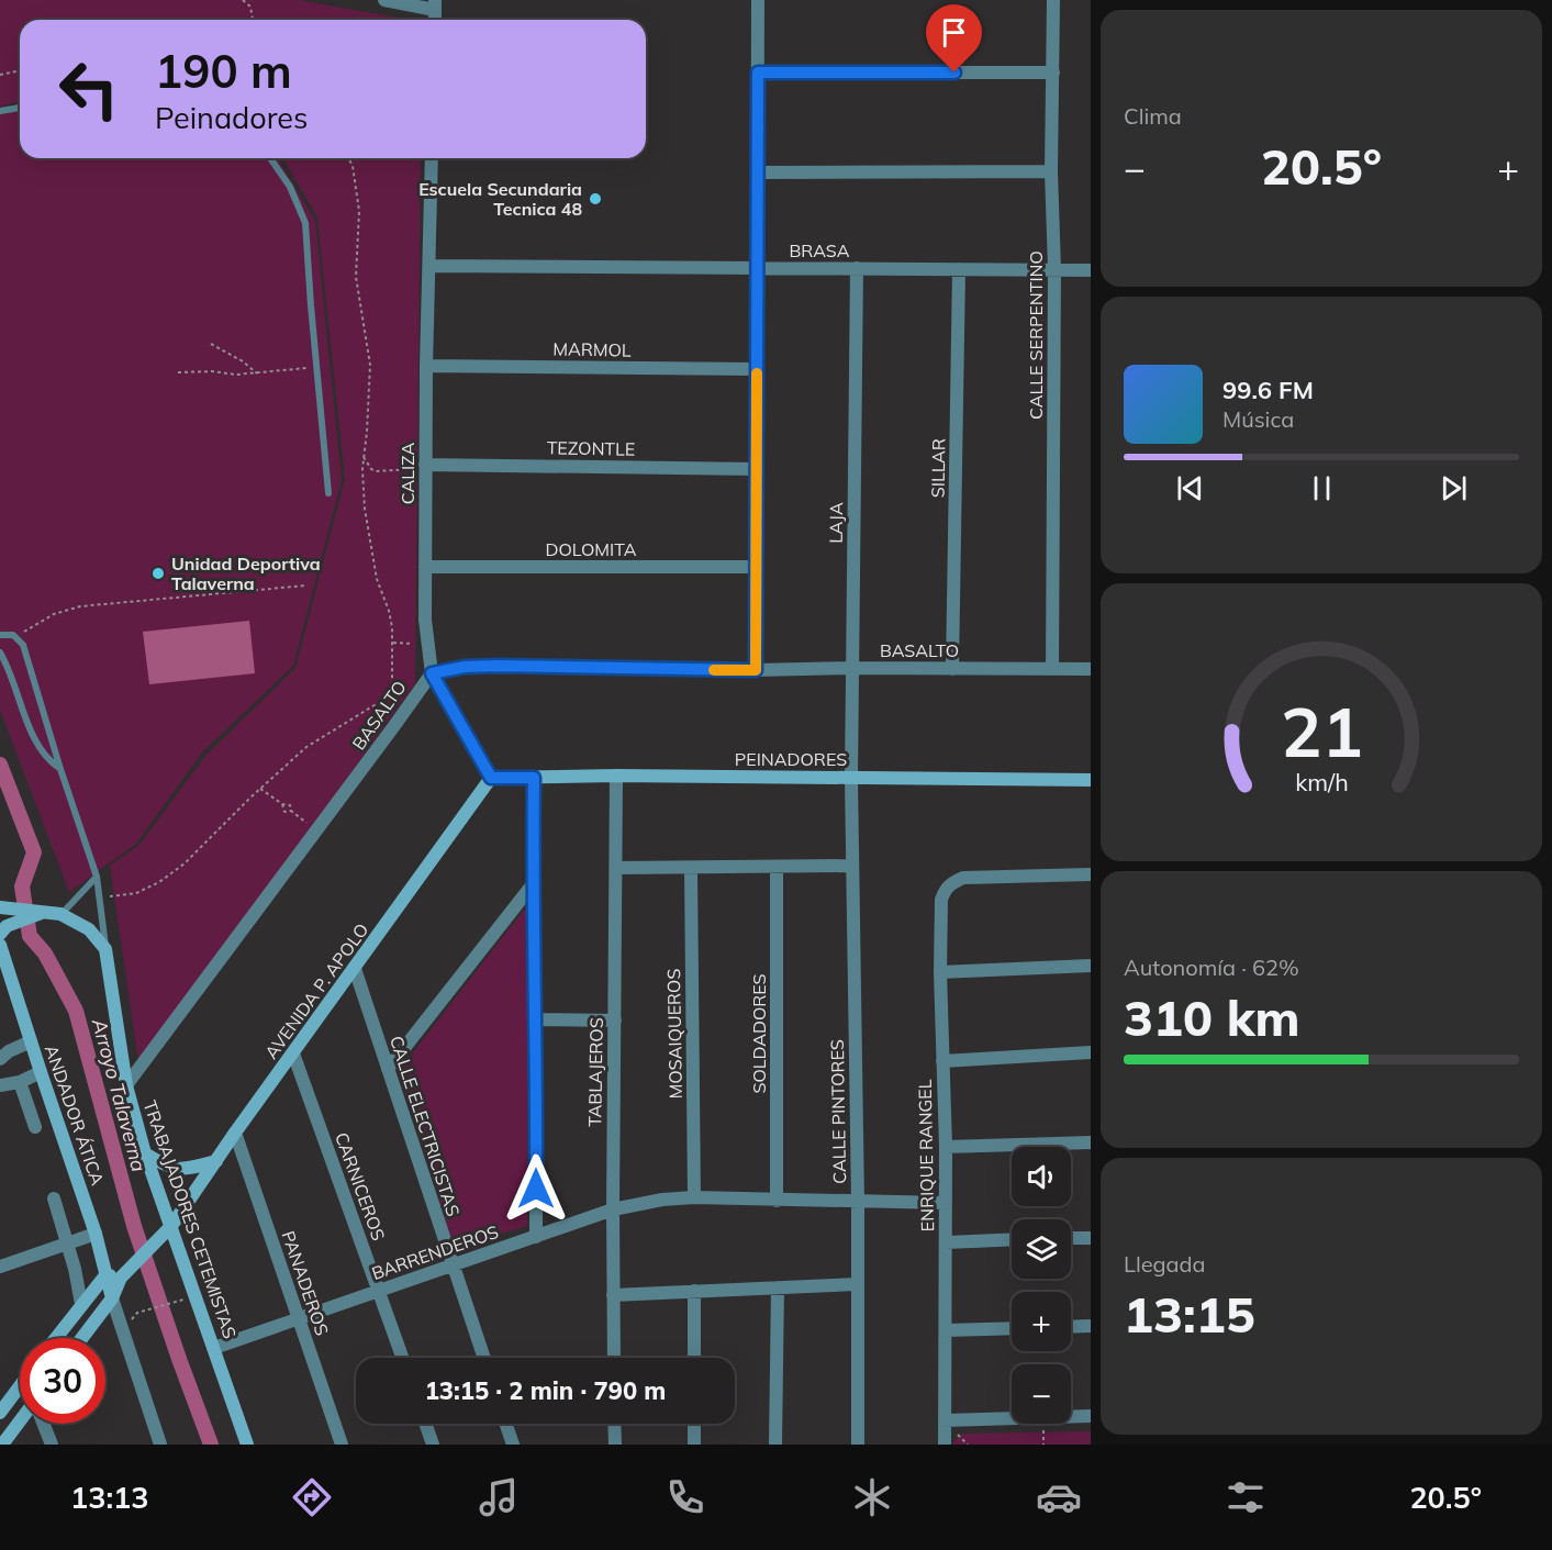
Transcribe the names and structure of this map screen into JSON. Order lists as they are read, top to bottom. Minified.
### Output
{"streets":{"street":["BRASA","CALLE SERPENTINO","MARMOL","TEZONTLE","SILLAR","CALIZA","LAJA","DOLOMITA","BASALTO","PEINADORES","AVENIDA P. APOLO","MOSAIQUEROS","SOLDADORES","TABLAJEROS","CALLE PINTORES","ANDADOR ÁTICA","CALLE ELECTRICISTAS","ENRIQUE RANGEL","CARNICEROS","TRABAJADORES CETEMISTAS","BARRENDEROS","PANADEROS"]},"crossings":[["BRASA","CALLE SERPENTINO"],["BRASA","SILLAR"],["BRASA","CALIZA"],["BRASA","LAJA"],["CALLE SERPENTINO","BASALTO"],["MARMOL","CALIZA"],["TEZONTLE","CALIZA"],["SILLAR","BASALTO"],["CALIZA","DOLOMITA"],["CALIZA","BASALTO"],["CALIZA","PEINADORES"],["CALIZA","AVENIDA P. APOLO"],["LAJA","BASALTO"],["LAJA","PEINADORES"],["LAJA","CALLE PINTORES"],["BASALTO","TRABAJADORES CETEMISTAS"],["PEINADORES","AVENIDA P. APOLO"],["PEINADORES","TABLAJEROS"],["PEINADORES","CALLE PINTORES"],["AVENIDA P. APOLO","CALLE ELECTRICISTAS"],["AVENIDA P. APOLO","CARNICEROS"],["AVENIDA P. APOLO","TRABAJADORES CETEMISTAS"],["AVENIDA P. APOLO","PANADEROS"],["MOSAIQUEROS","BARRENDEROS"],["SOLDADORES","BARRENDEROS"],["TABLAJEROS","BARRENDEROS"],["CALLE PINTORES","BARRENDEROS"],["CALLE ELECTRICISTAS","BARRENDEROS"],["ENRIQUE RANGEL","BARRENDEROS"],["CARNICEROS","BARRENDEROS"],["TRABAJADORES CETEMISTAS","BARRENDEROS"],["BARRENDEROS","PANADEROS"]],"water":["Arroyo Talaverna"],"places":["Escuela Secundaria Tecnica 48","Unidad Deportiva Talaverna"],"page":{"tile":["Clima",["Autonomía · 62%","310 km"],["Llegada","13:15"]],"turn":["190 m","Peinadores"],"heat":["−","20.5°","+"],"song":["99.6 FM","Música"],"map_buttons":["+","−"],"limit":"30","trip":"13:15 · 2 min · 790 m","tabs":["13:13","20.5°"],"gauge":["21","km/h"]}}
